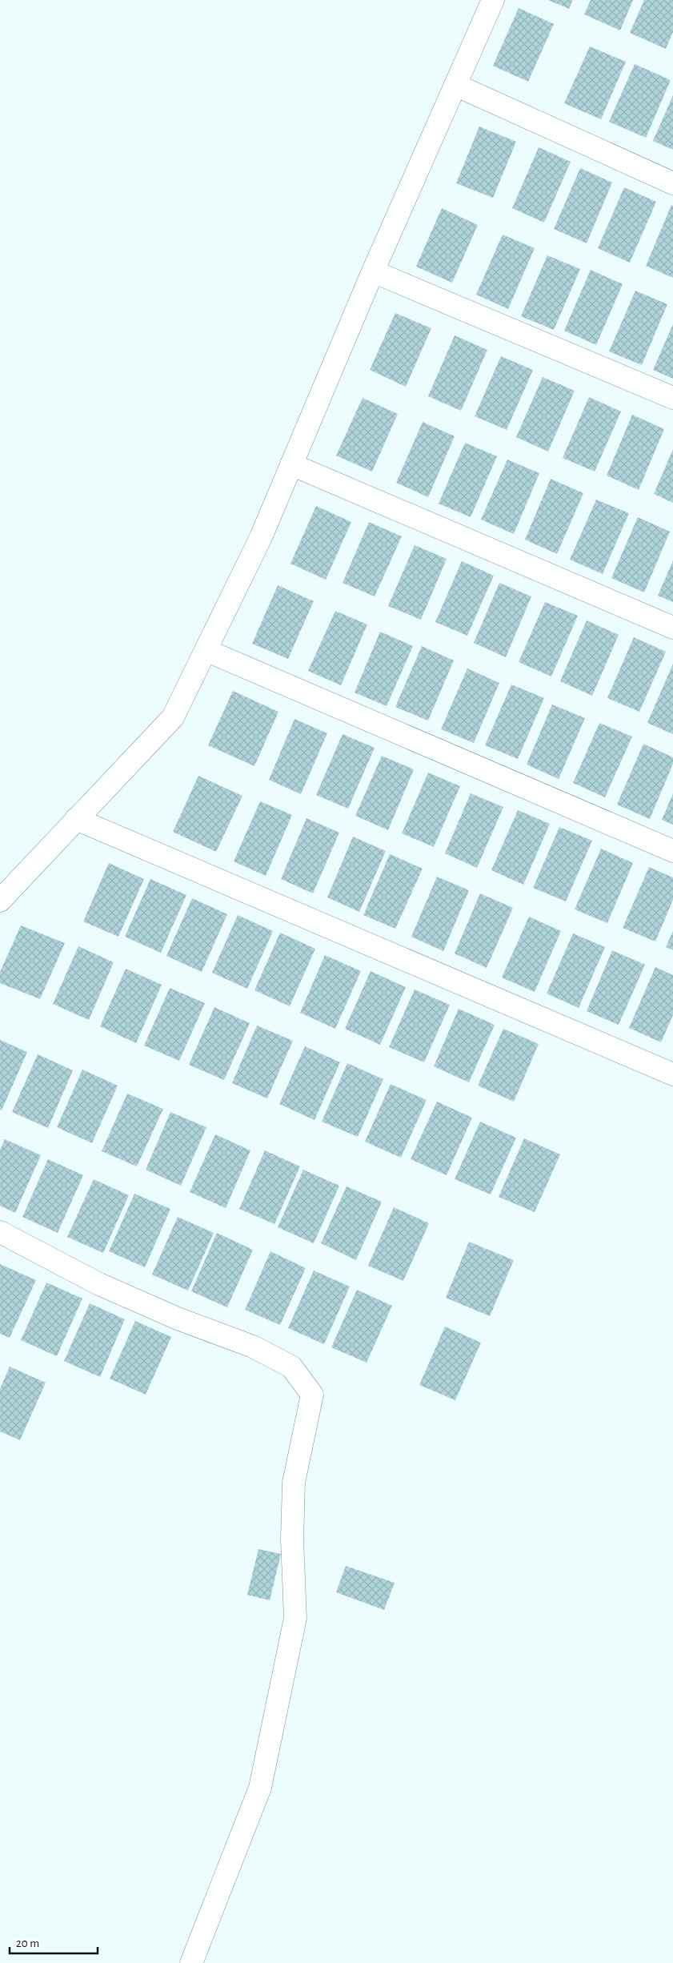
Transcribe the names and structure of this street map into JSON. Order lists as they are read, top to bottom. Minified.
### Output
{"scale_bar":"20 m"}
